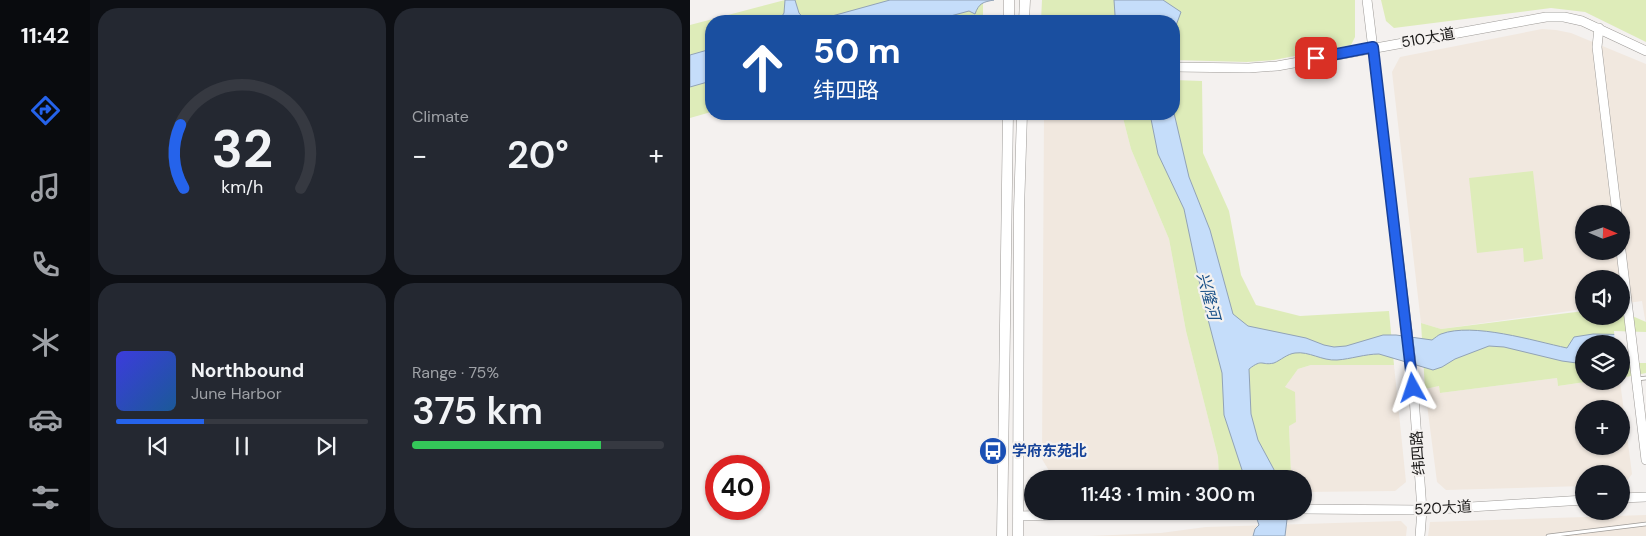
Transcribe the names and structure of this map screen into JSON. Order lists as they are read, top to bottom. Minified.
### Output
{"streets":{"street":["510大道","纬四路","520大道"]},"crossings":[["510大道","纬四路"],["纬四路","520大道"]],"water":["兴隆河"],"places":{"bus stop":["学府东苑北"]},"north":"right","page":{"tabs":"11:42","tile":["Climate",["Range · 75%","375 km"]],"turn":["50 m","纬四路"],"heat":["−","20°","+"],"map_buttons":["+","−"],"song":["Northbound","June Harbor"],"limit":"40","trip":"11:43 · 1 min · 300 m","gauge":["32","km/h"]}}
